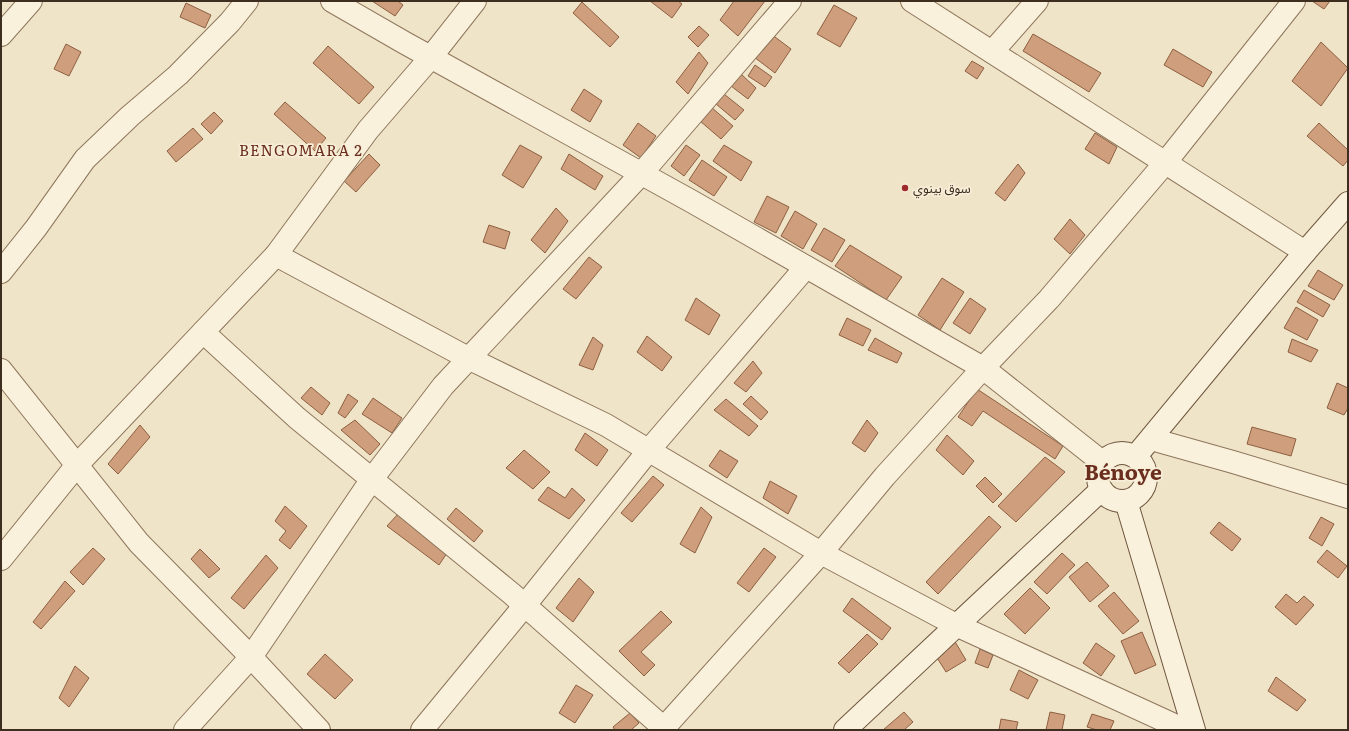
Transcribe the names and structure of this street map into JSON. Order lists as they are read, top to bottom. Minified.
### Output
{"districts":["BENGOMARA 2","Bénoye"],"places":["سوق بينوي"]}
